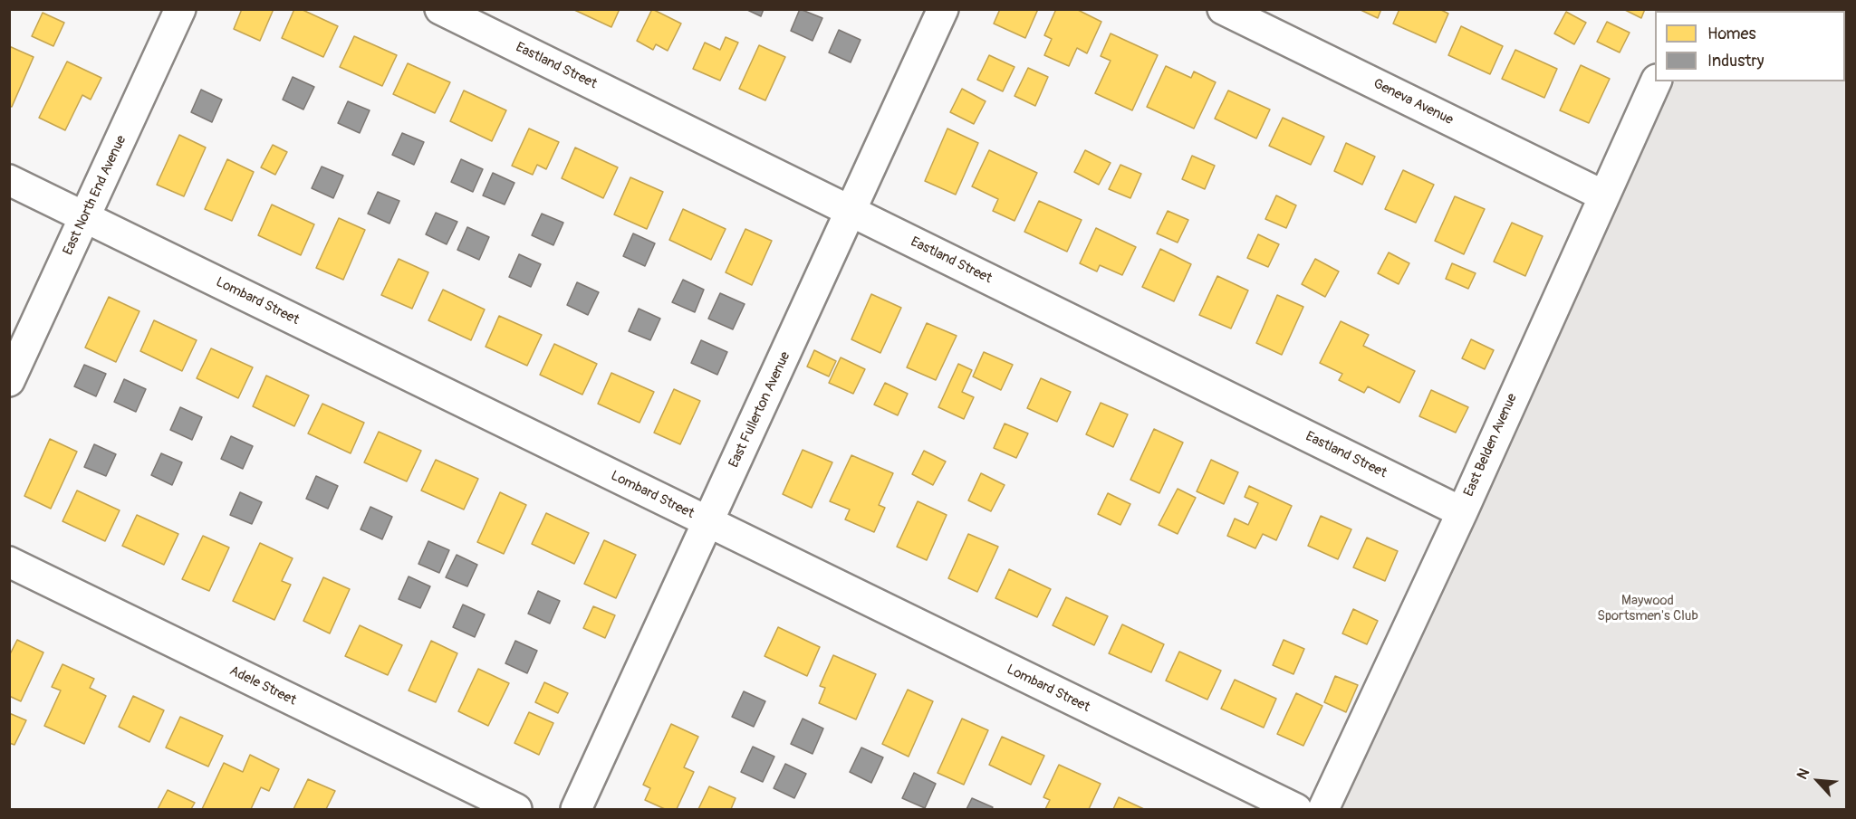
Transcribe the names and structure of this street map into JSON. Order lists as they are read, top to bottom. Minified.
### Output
{"streets":{"street":["Eastland Street","Geneva Avenue","East North End Avenue","Lombard Street","East Fullerton Avenue","East Belden Avenue","Adele Street"]},"crossings":[["Eastland Street","East Fullerton Avenue"],["Eastland Street","East Belden Avenue"],["Geneva Avenue","East Belden Avenue"],["East North End Avenue","Lombard Street"],["Lombard Street","East Fullerton Avenue"]],"parks":["Maywood Sportsmen's Club"],"legend":["Homes","Industry"],"north":"top left"}
